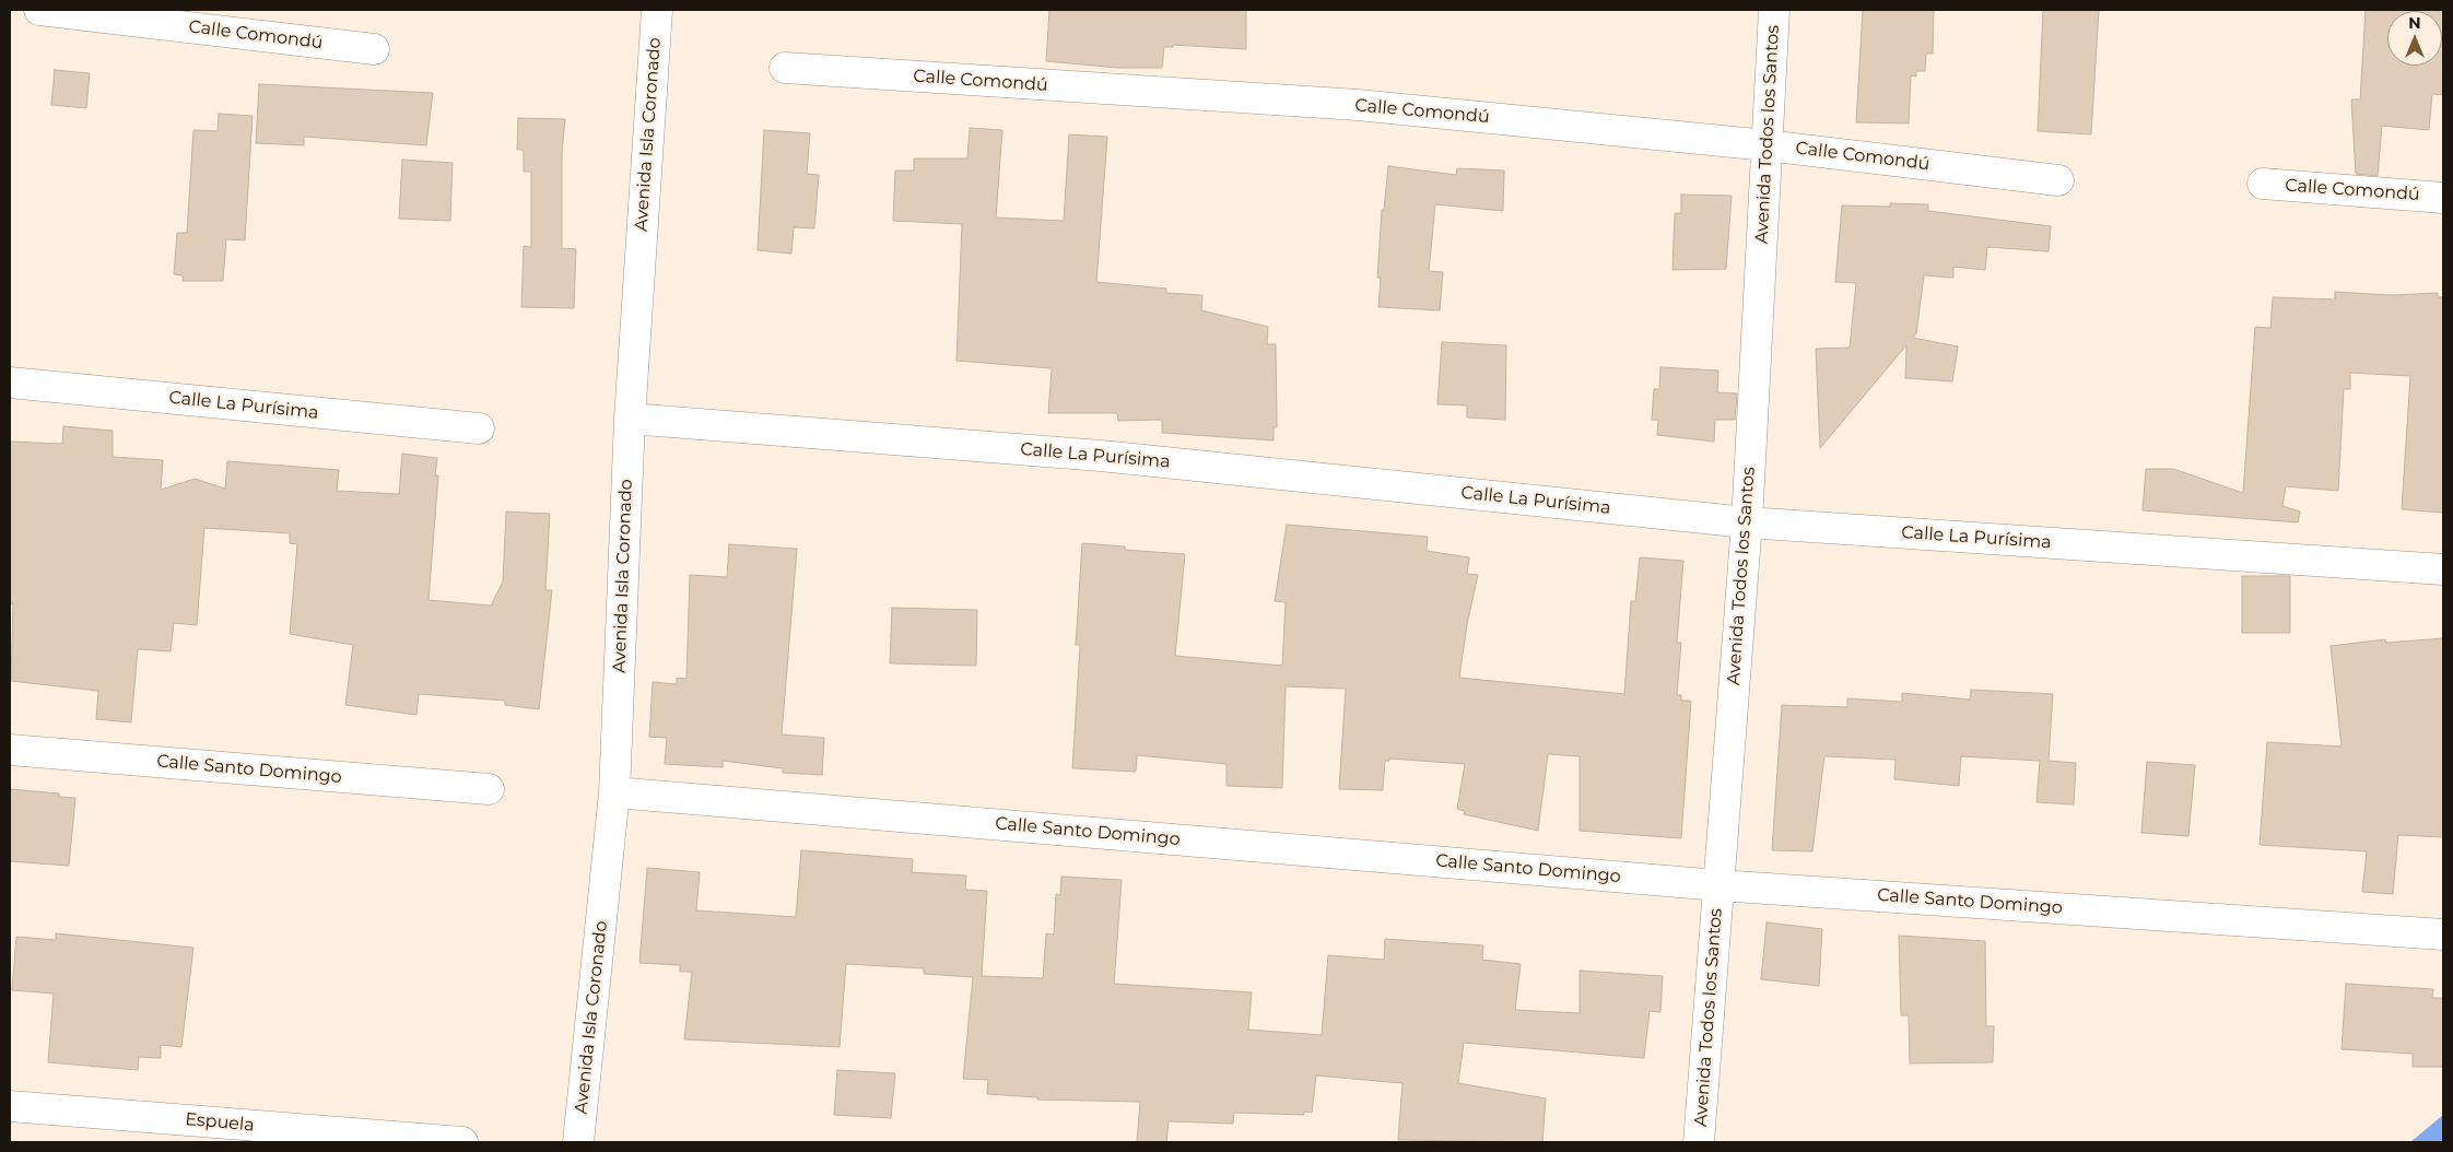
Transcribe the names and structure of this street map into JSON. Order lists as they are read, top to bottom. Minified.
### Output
{"streets":{"street":["Calle Comondú","Avenida Isla Coronado","Avenida Todos los Santos","Calle La Purísima","Calle Santo Domingo","Espuela"]},"crossings":[["Calle Comondú","Avenida Todos los Santos"],["Avenida Isla Coronado","Calle La Purísima"],["Avenida Isla Coronado","Calle Santo Domingo"],["Avenida Todos los Santos","Calle La Purísima"],["Avenida Todos los Santos","Calle Santo Domingo"]],"north":"top"}
